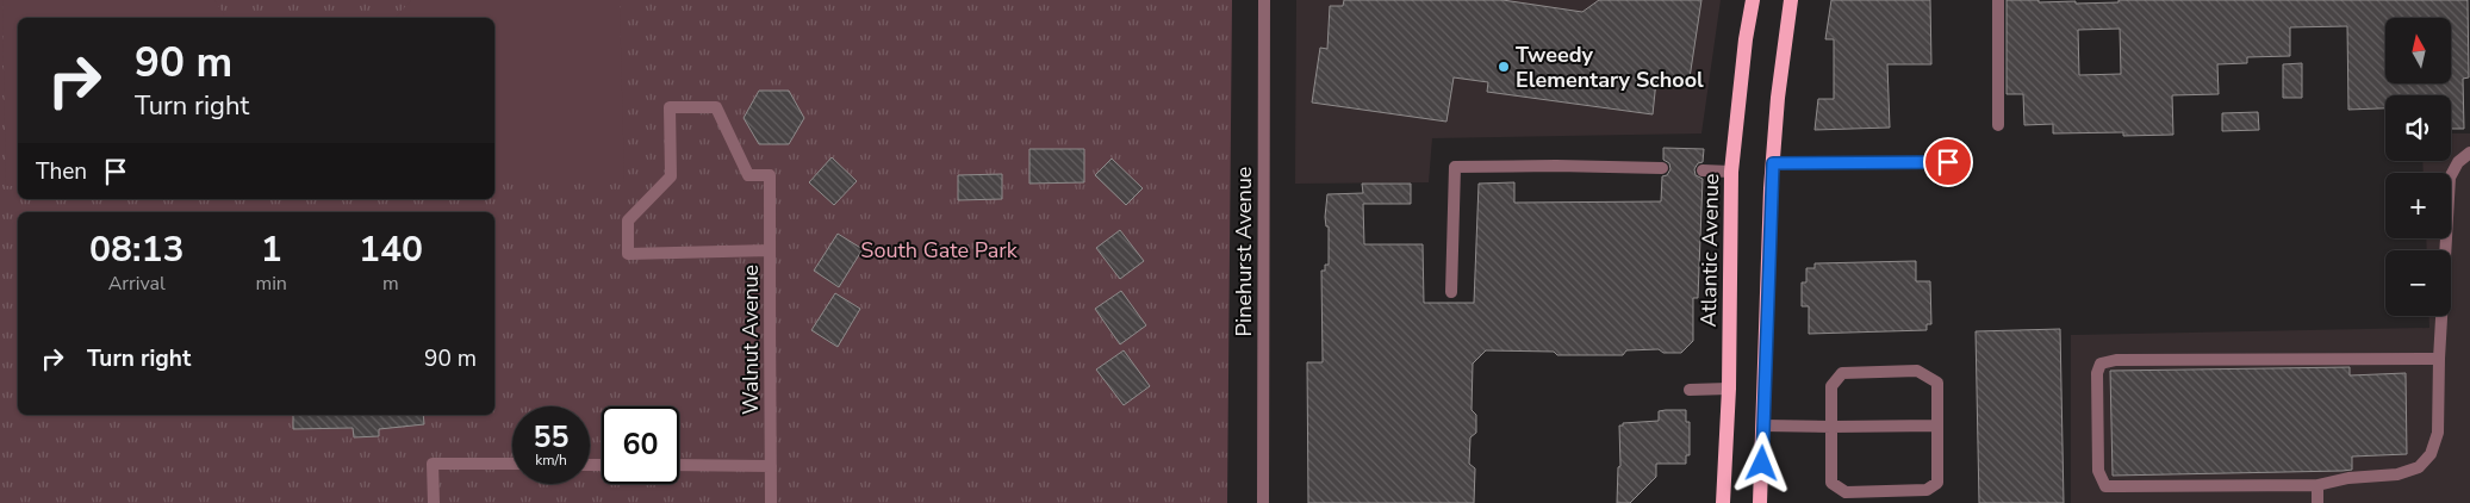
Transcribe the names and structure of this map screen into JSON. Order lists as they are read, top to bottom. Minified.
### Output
{"streets":{"main road":["Atlantic Avenue"],"street":["Pinehurst Avenue","Walnut Avenue"]},"parks":["South Gate Park"],"places":["Tweedy Elementary School"],"north":"top","page":{"map_buttons":["+","−"],"turn":["90 m","Turn right"],"then":"Then","eta":["08:13","Arrival","1","min","140","m"],"list":[{"name":"Turn right","value":"90 m"}],"speed":"55 km/h","limit":"60"}}
